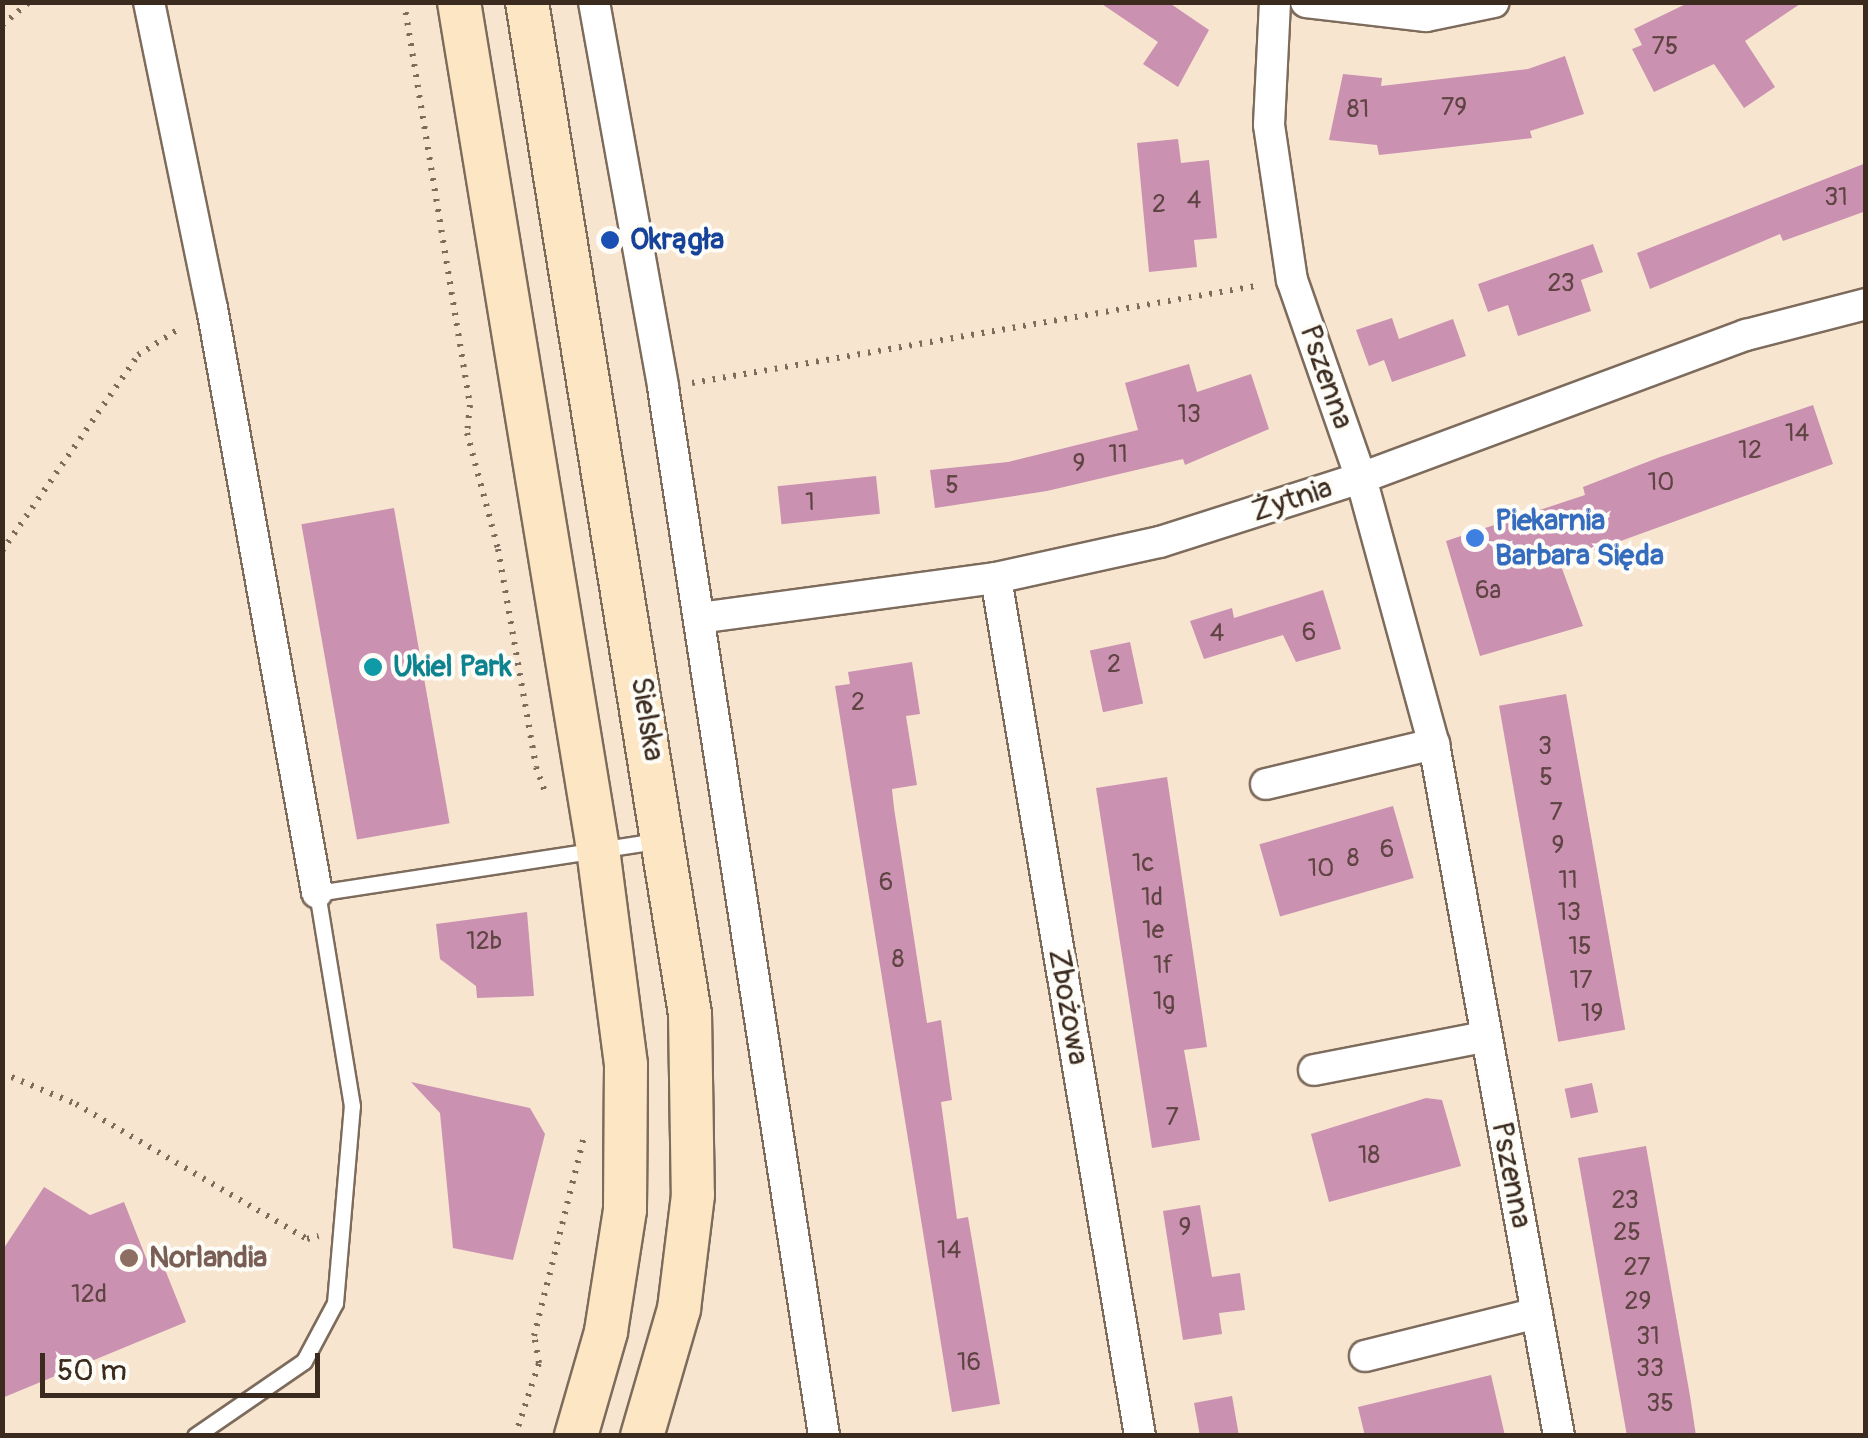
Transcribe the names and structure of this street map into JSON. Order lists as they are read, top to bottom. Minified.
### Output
{"streets":{"main road":["Sielska"],"street":["Pszenna","Żytnia","Zbożowa"]},"crossings":[["Pszenna","Żytnia"],["Żytnia","Zbożowa"]],"places":["Okrągła","Piekarnia Barbara Sięda","Ukiel Park","Norlandia"],"house_numbers":["75","79","81","31","4","2","23","13","14","12","11","9","10","5","1","6a","6","4","2","2","3","5","7","9","6","8","1c","10","11","6","1d","13","1e","12b","15","8","1f","17","1g","19","7","18","23","9","25","14","27","12d","29","31","16","33","35"],"scale_bar":"50 m"}
